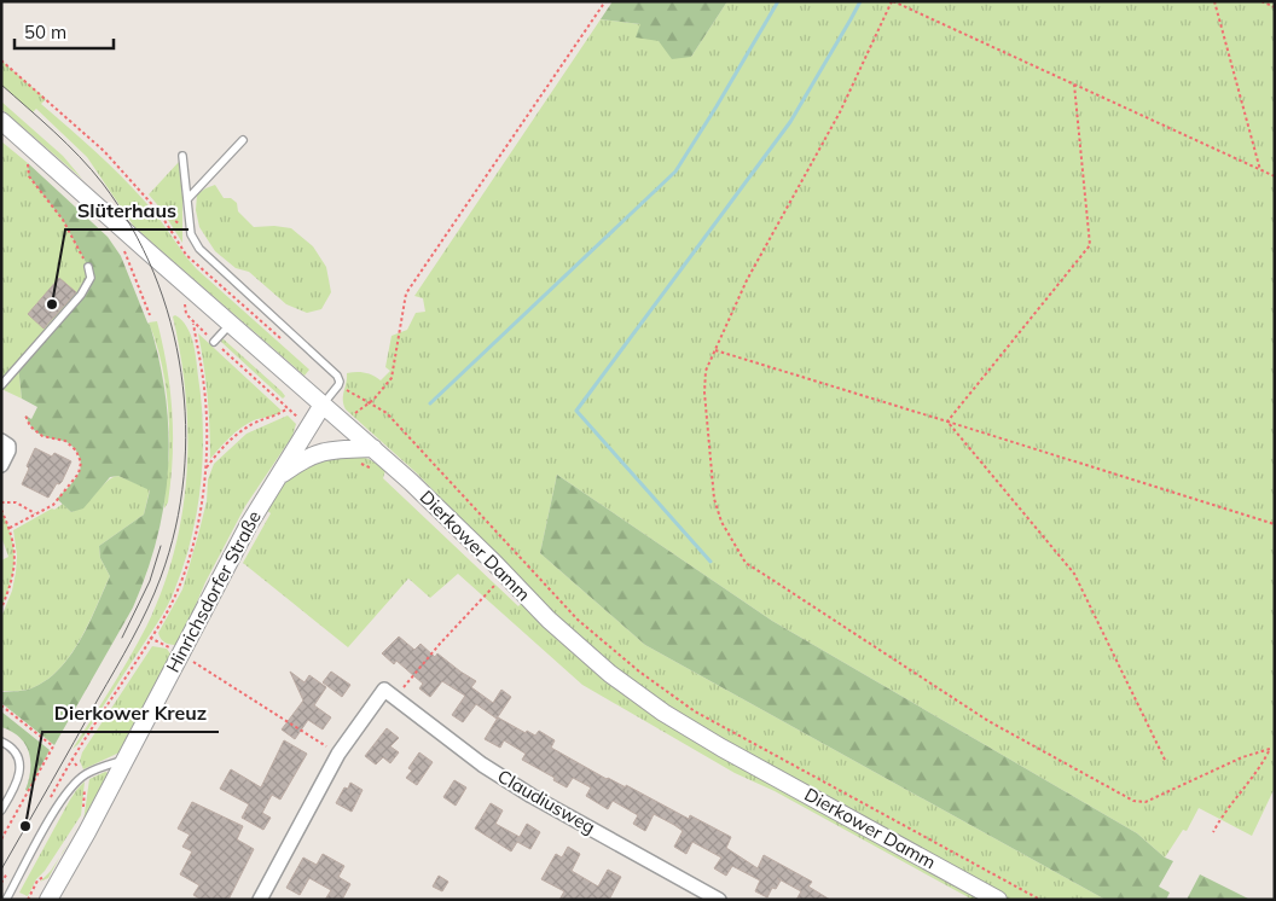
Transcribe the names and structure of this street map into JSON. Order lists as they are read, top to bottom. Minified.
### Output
{"streets":{"street":["Dierkower Damm","Hinrichsdorfer Straße","Claudiusweg"]},"crossings":[["Dierkower Damm","Hinrichsdorfer Straße"]],"places":["Slüterhaus","Dierkower Kreuz"],"scale_bar":"50 m"}
